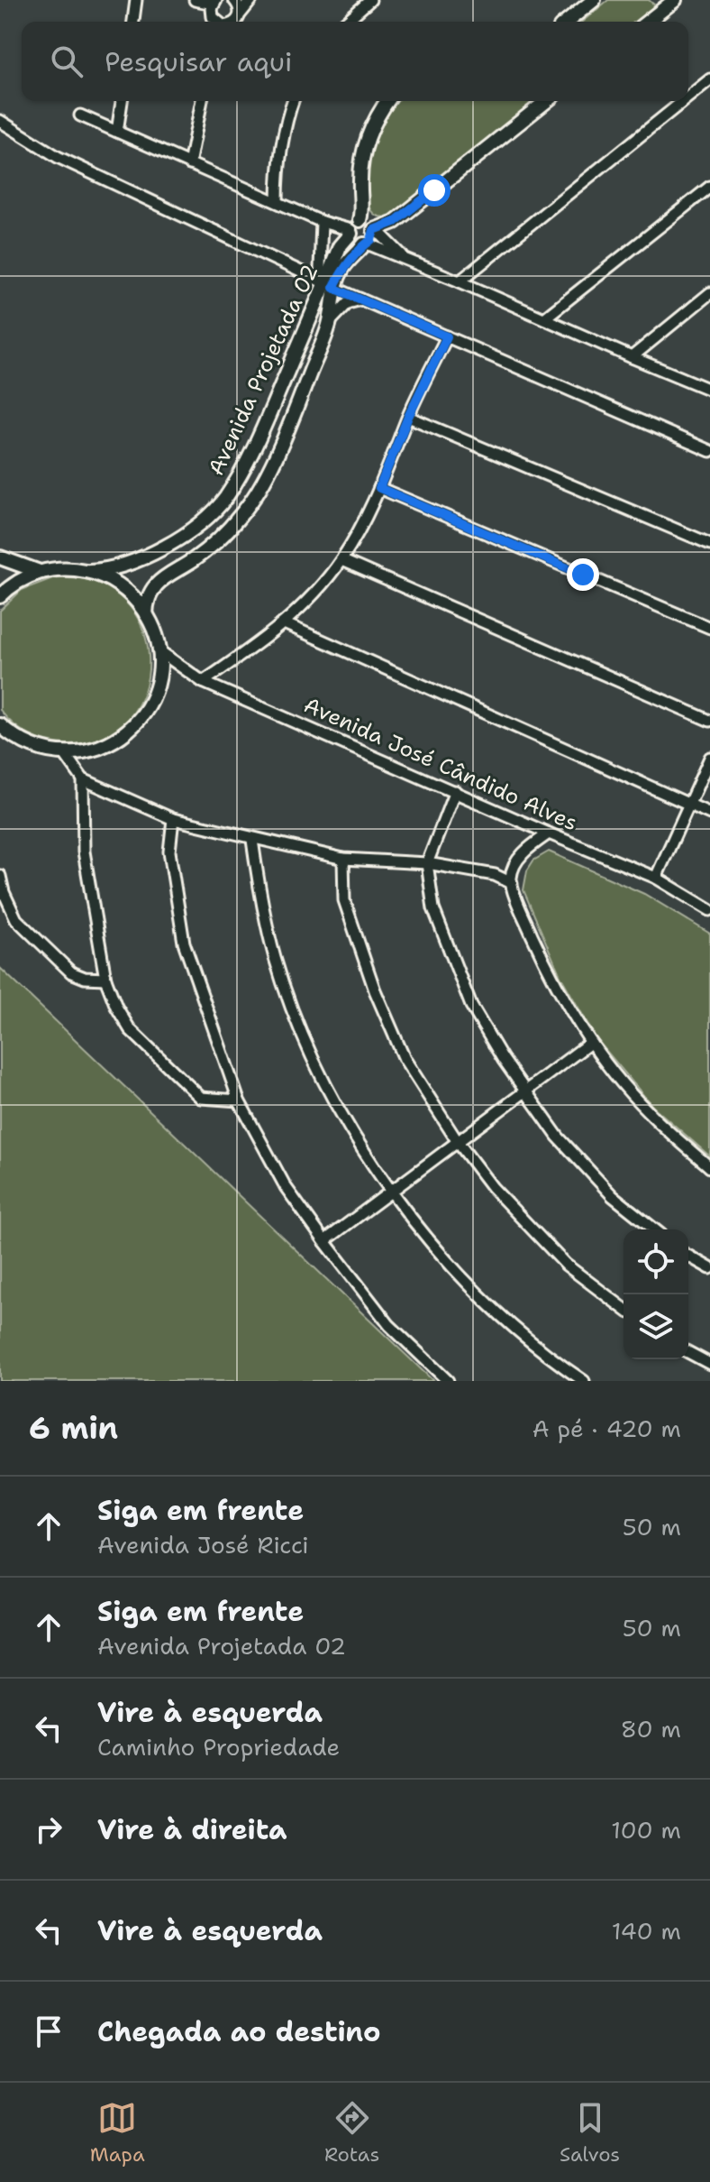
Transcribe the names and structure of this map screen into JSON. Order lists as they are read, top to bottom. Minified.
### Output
{"streets":{"street":["Avenida Projetada 02","Avenida José Cândido Alves"]},"page":{"search":"Pesquisar aqui","heading":["6 min","A pé · 420 m"],"list":[["Siga em frente","Avenida José Ricci","50 m"],["Siga em frente","Avenida Projetada 02","50 m"],["Vire à esquerda","Caminho Propriedade","80 m"],["Vire à direita","100 m"],["Vire à esquerda","140 m"],"Chegada ao destino"],"nav":["Mapa","Rotas","Salvos"]}}
